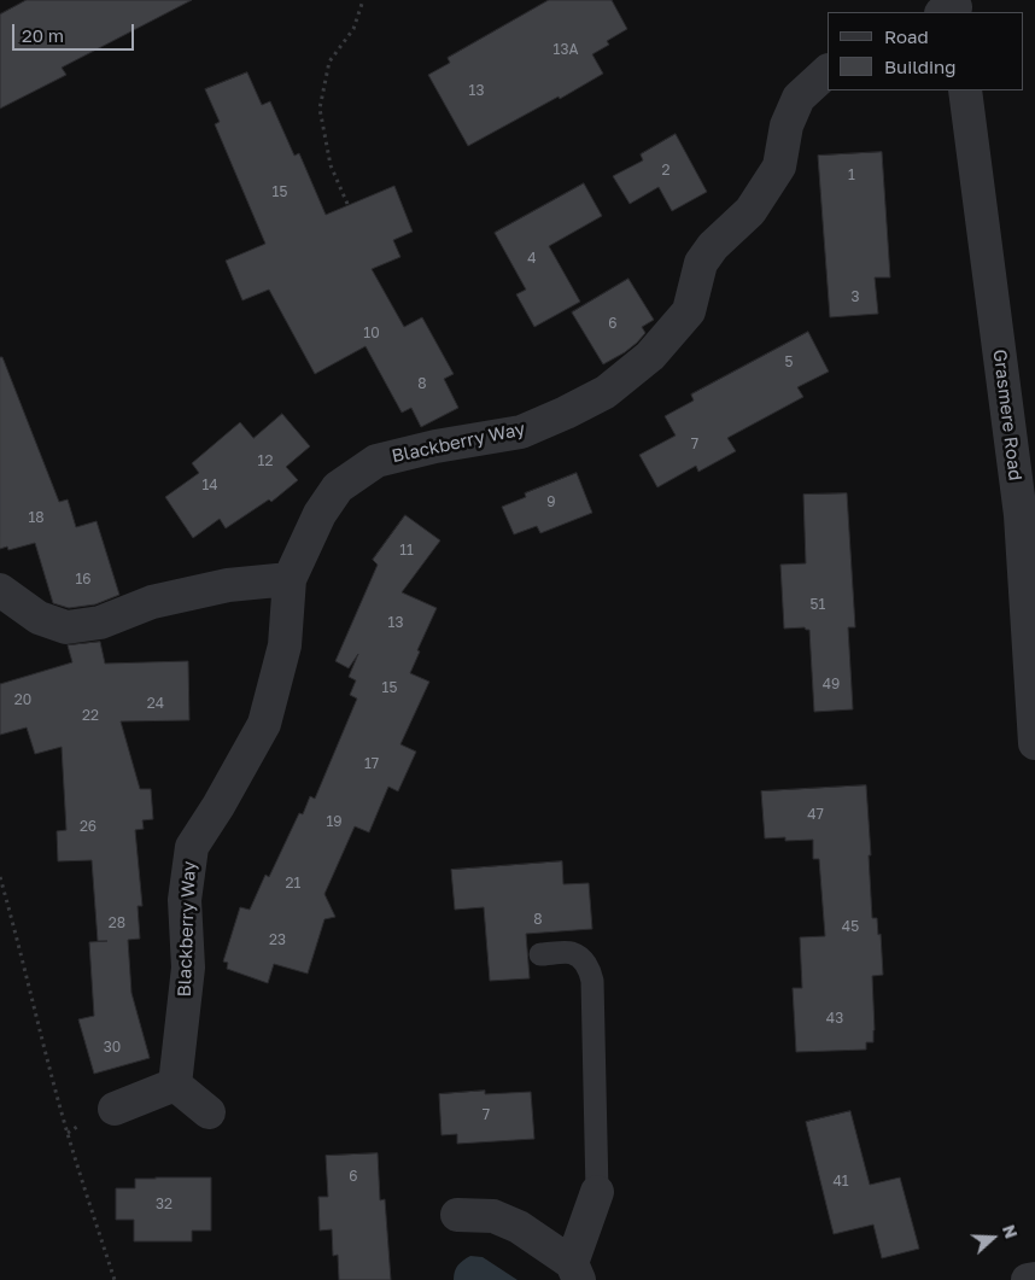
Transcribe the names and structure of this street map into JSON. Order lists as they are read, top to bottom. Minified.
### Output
{"streets":{"street":["Grasmere Road","Blackberry Way"]},"house_numbers":["13A","13","2","1","15","4","3","6","10","5","8","7","12","14","9","18","11","16","51","13","49","15","20","24","22","17","47","19","26","21","8","28","45","23","43","30","7","6","41","32"],"legend":["Road","Building"],"scale_bar":"20 m","north":"right"}
